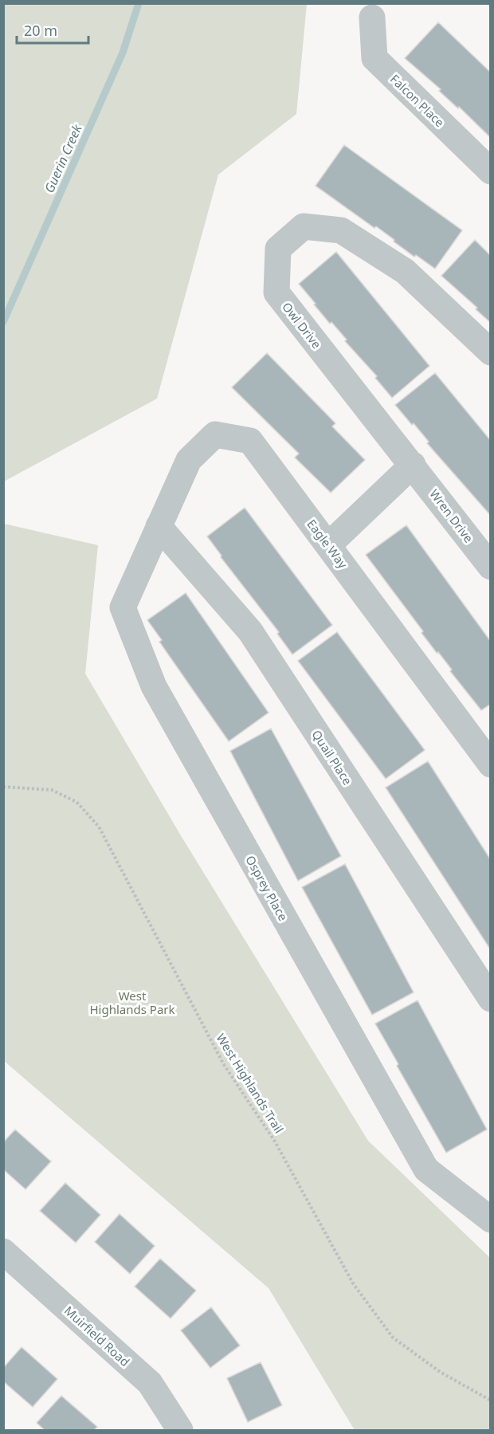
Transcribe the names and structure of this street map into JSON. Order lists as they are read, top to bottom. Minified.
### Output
{"streets":{"street":["Falcon Place","Owl Drive","Wren Drive","Eagle Way","Quail Place","Osprey Place","Muirfield Road"],"path":["West Highlands Trail"]},"crossings":[["Owl Drive","Wren Drive"],["Eagle Way","Quail Place"],["Eagle Way","Osprey Place"],["Quail Place","Osprey Place"]],"water":["Guerin Creek"],"parks":["West Highlands Park"],"scale_bar":"20 m"}
